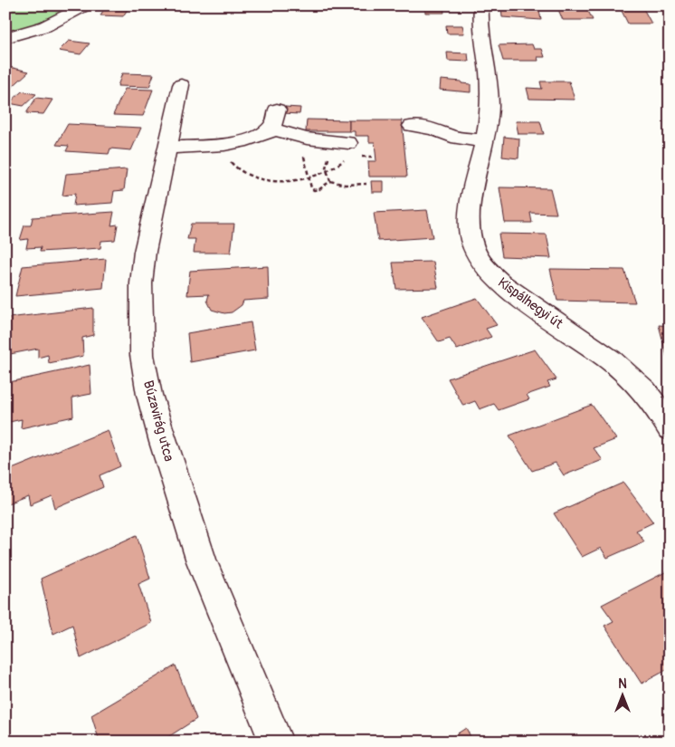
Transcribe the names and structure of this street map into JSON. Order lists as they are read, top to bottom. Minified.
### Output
{"streets":{"street":["Kispálhegyi út","Búzavirág utca"]},"north":"top"}
